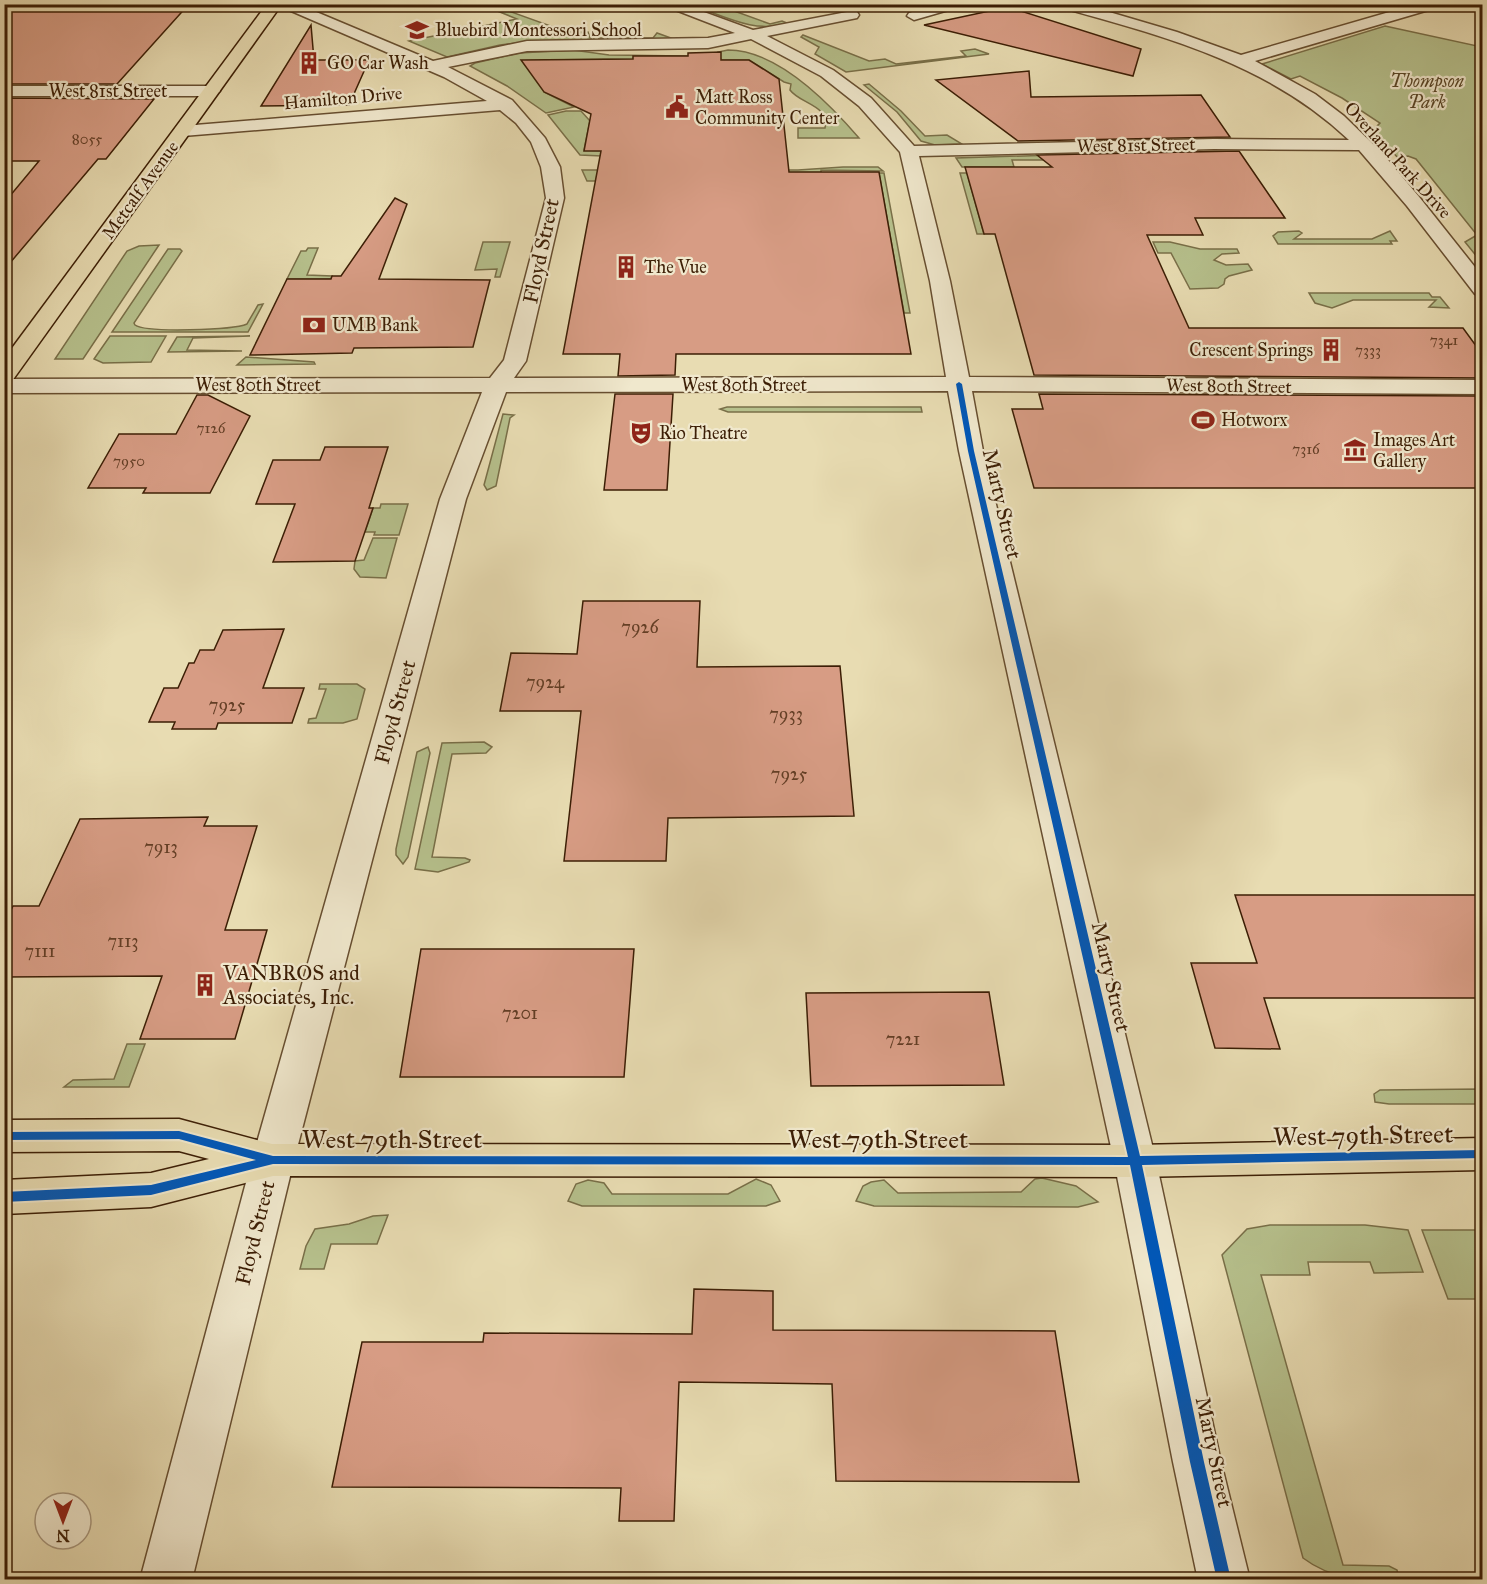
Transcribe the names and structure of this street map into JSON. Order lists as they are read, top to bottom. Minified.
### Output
{"streets":{"main road":["Metcalf Avenue","West 79th Street"],"street":["West 81st Street","Hamilton Drive","Overland Park Drive","Floyd Street","West 80th Street","Marty Street"]},"crossings":[["West 81st Street","Overland Park Drive"],["West 81st Street","Metcalf Avenue"],["West 81st Street","Marty Street"],["Hamilton Drive","Metcalf Avenue"],["Hamilton Drive","Floyd Street"],["Floyd Street","West 80th Street"],["Floyd Street","West 79th Street"],["West 80th Street","Marty Street"],["Marty Street","West 79th Street"]],"parks":["Thompson Park"],"places":{"school or university":["Bluebird Montessori School"],"building":["GO Car Wash","The Vue","Crescent Springs","VANBROS and Associates, Inc."],"public building":["Matt Ross Community Center"],"bank":["UMB Bank"],"sports":["Hotworx"],"theatre":["Rio Theatre"],"museum":["Images Art Gallery"]},"house_numbers":["8055","7341","7333","7126","7316","7950","7926","7924","7925","7933","7925","7913","7113","7111","7201","7221"],"north":"bottom"}
